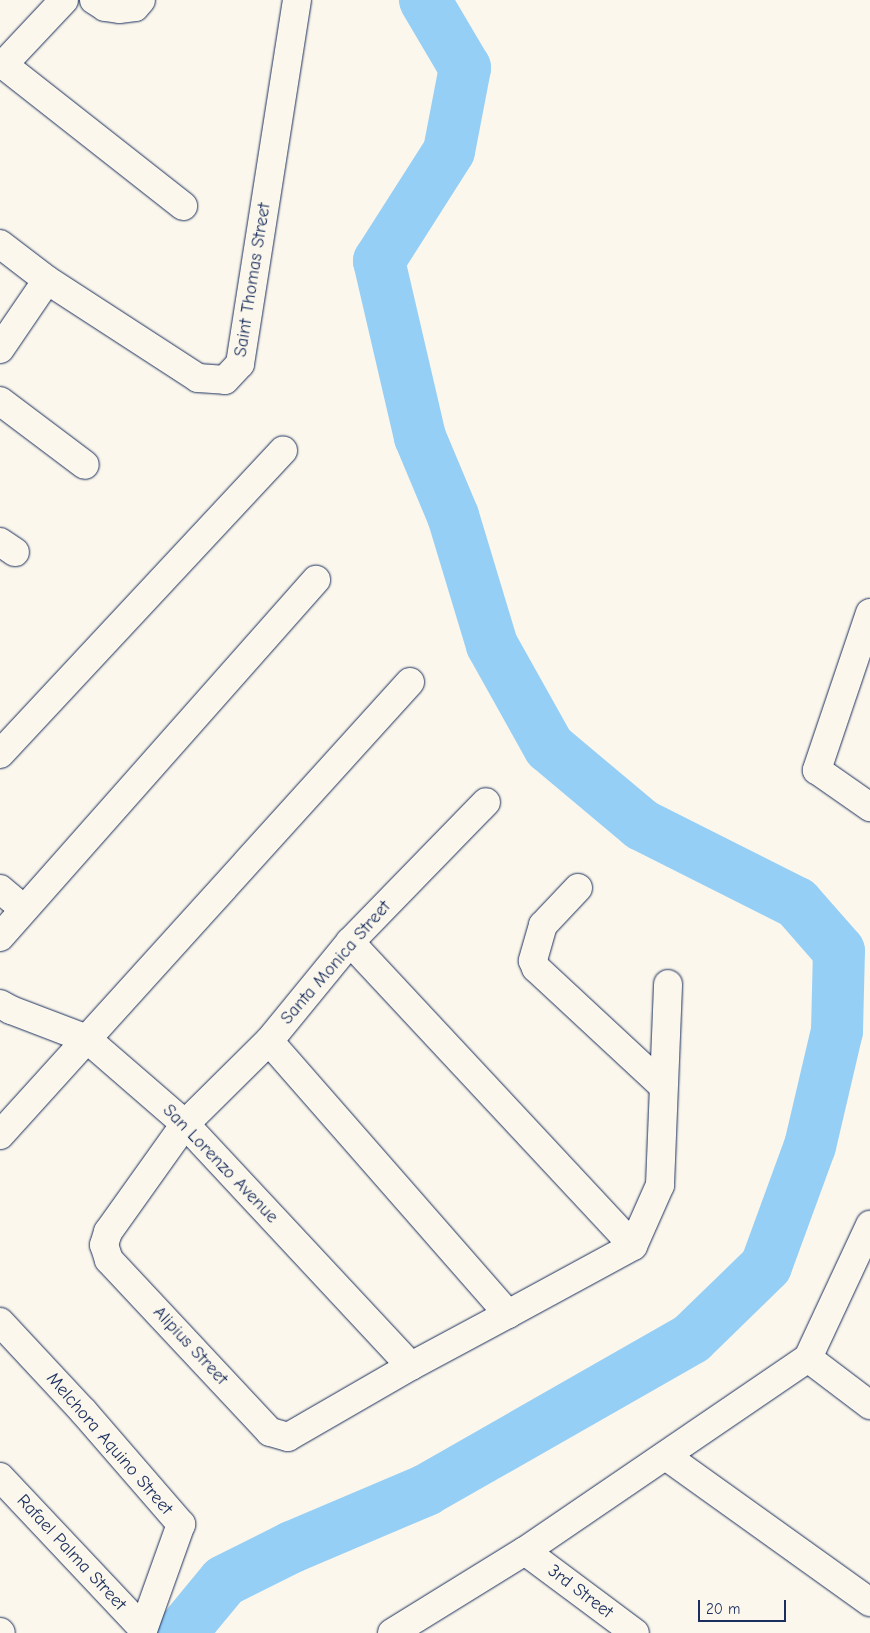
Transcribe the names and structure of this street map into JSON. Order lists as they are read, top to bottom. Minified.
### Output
{"streets":{"street":["Saint Thomas Street","Santa Monica Street","San Lorenzo Avenue","Alipius Street","Melchora Aquino Street","Rafael Palma Street","3rd Street"]},"crossings":[["Santa Monica Street","San Lorenzo Avenue"],["Santa Monica Street","Alipius Street"],["San Lorenzo Avenue","Alipius Street"],["Melchora Aquino Street","Rafael Palma Street"]],"scale_bar":"20 m"}
